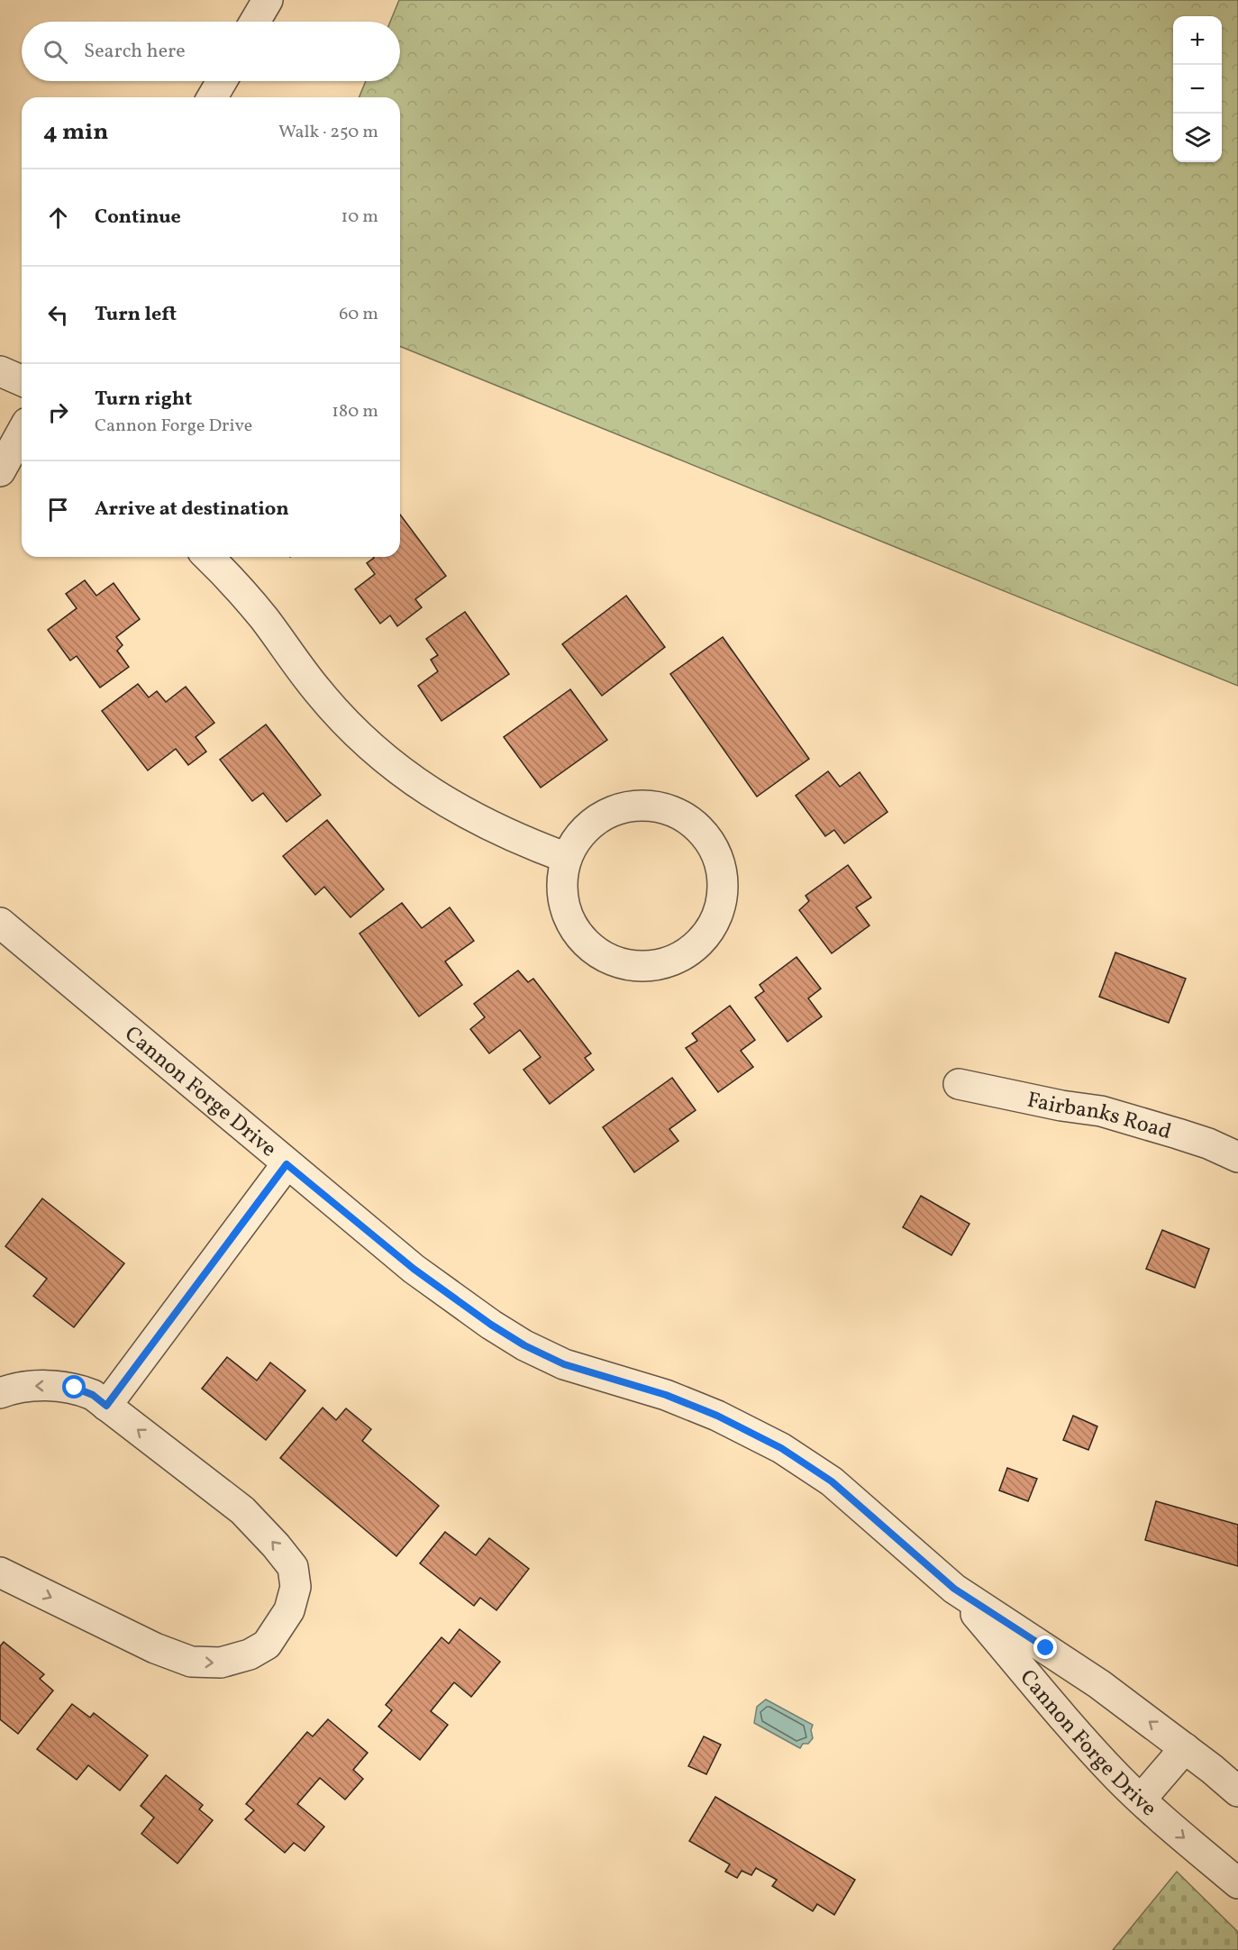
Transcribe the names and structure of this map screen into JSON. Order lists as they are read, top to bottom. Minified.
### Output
{"streets":{"street":["Cannon Forge Drive","Fairbanks Road"]},"page":{"map_buttons":["+","−"],"search":"Search here","heading":["4 min","Walk · 250 m"],"list":[["Continue","10 m"],["Turn left","60 m"],["Turn right","Cannon Forge Drive","180 m"],"Arrive at destination"]}}
